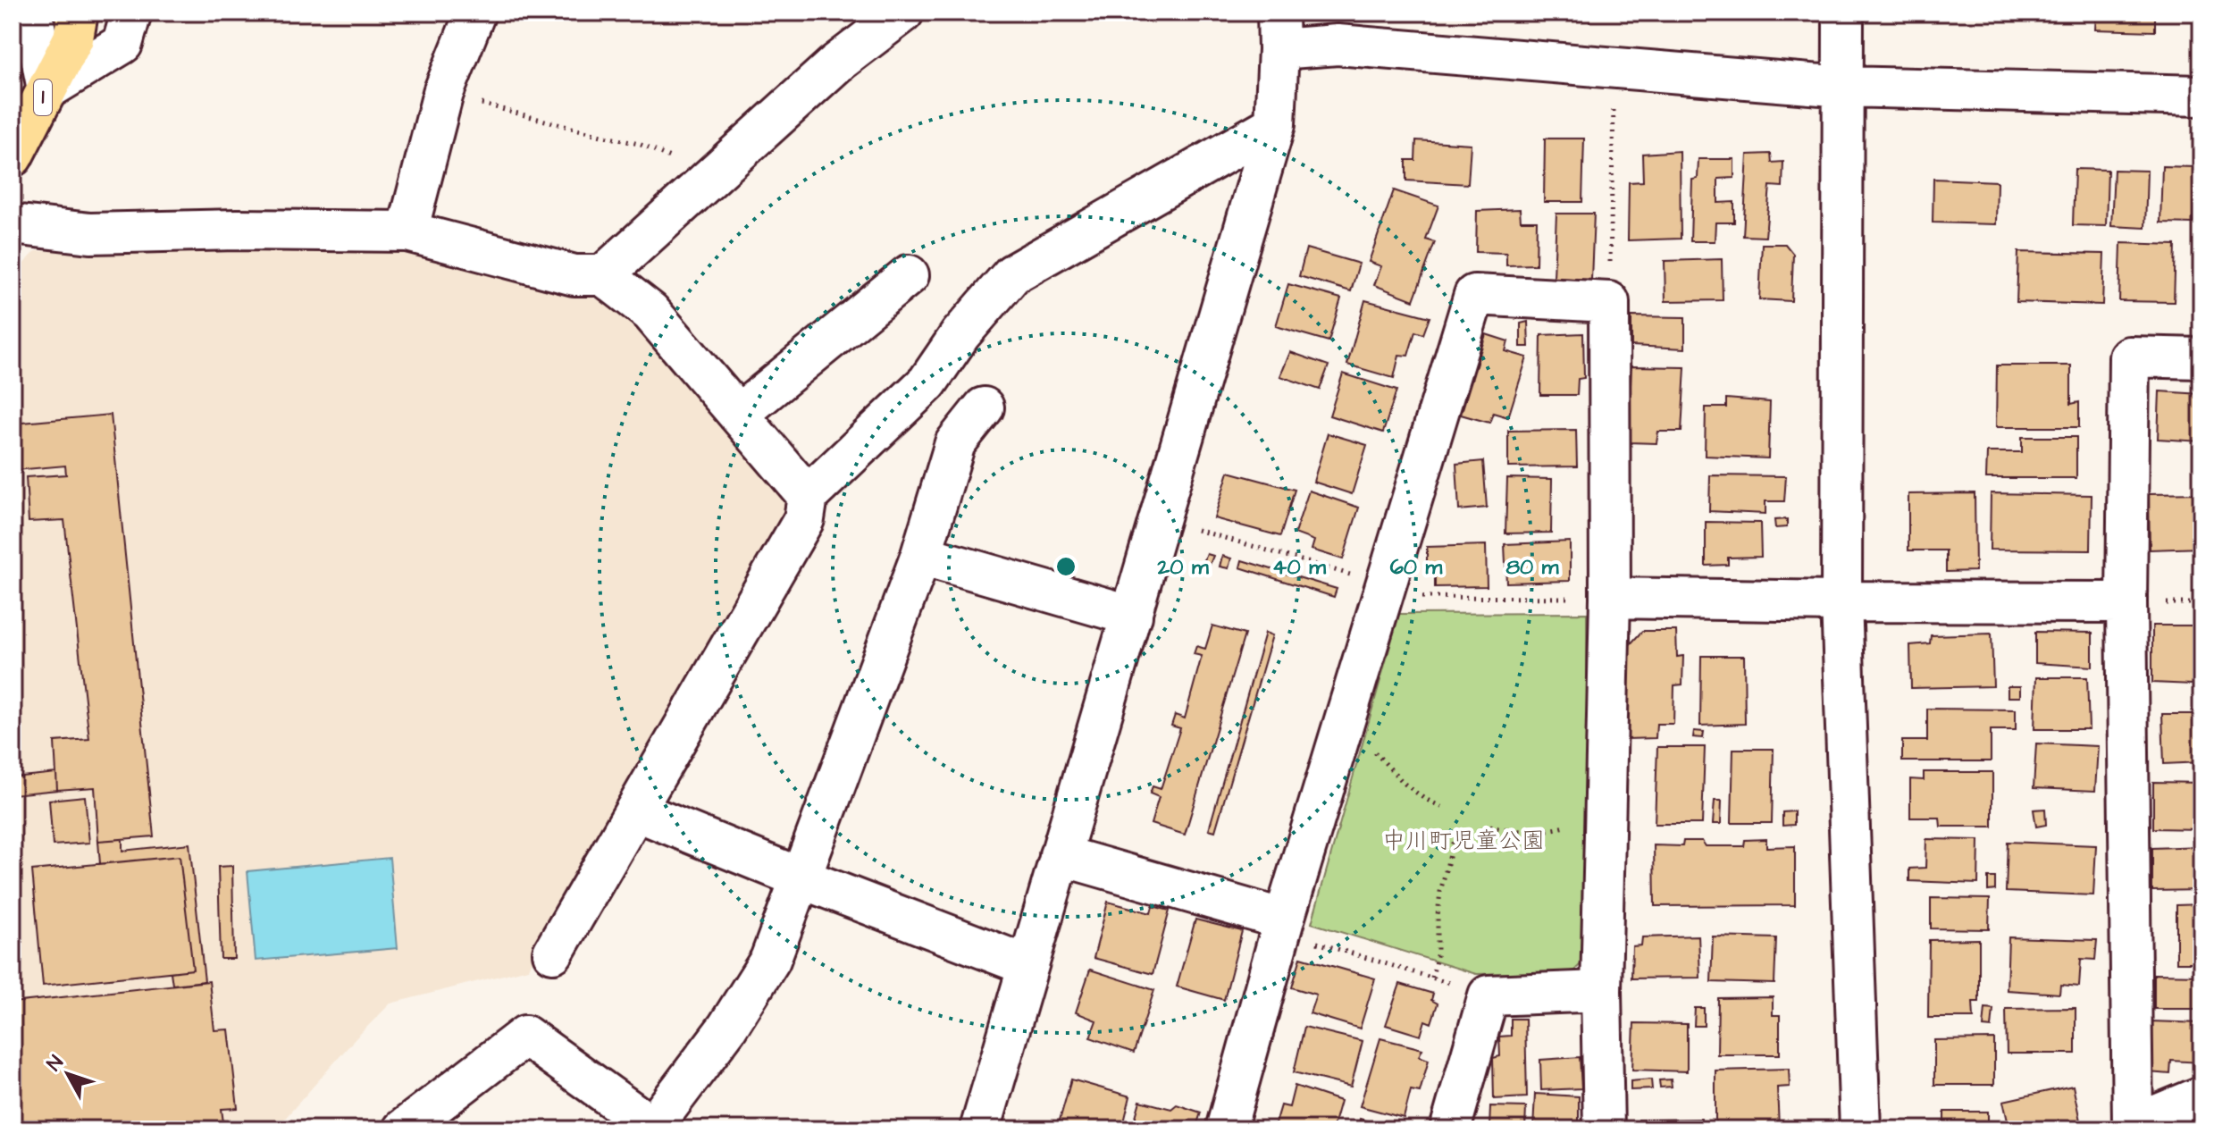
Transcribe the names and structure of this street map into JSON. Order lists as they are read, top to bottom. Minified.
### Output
{"streets":{"main road":["1"]},"parks":["中川町児童公園"],"north":"top left","rings":["20 m","40 m","60 m","80 m"]}
